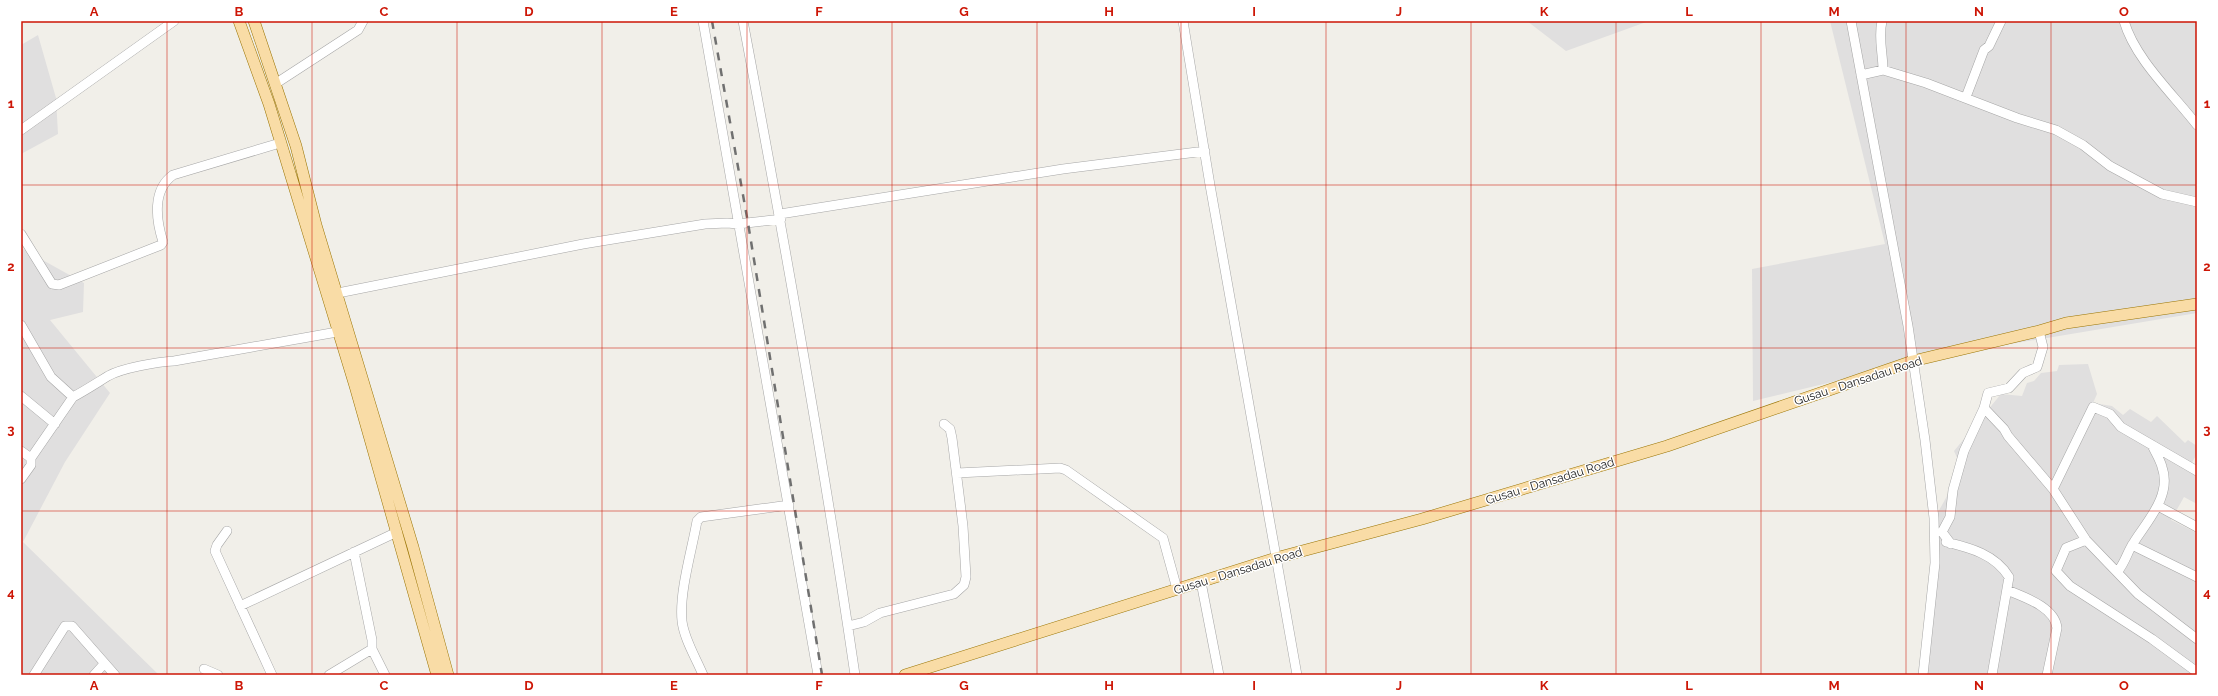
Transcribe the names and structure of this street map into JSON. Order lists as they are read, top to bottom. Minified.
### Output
{"streets":{"main road":["Gusau - Dansadau Road"]},"grid":{"columns":["A","B","C","D","E","F","G","H","I","J","K","L","M","N","O"],"rows":["1","2","3","4"]}}
